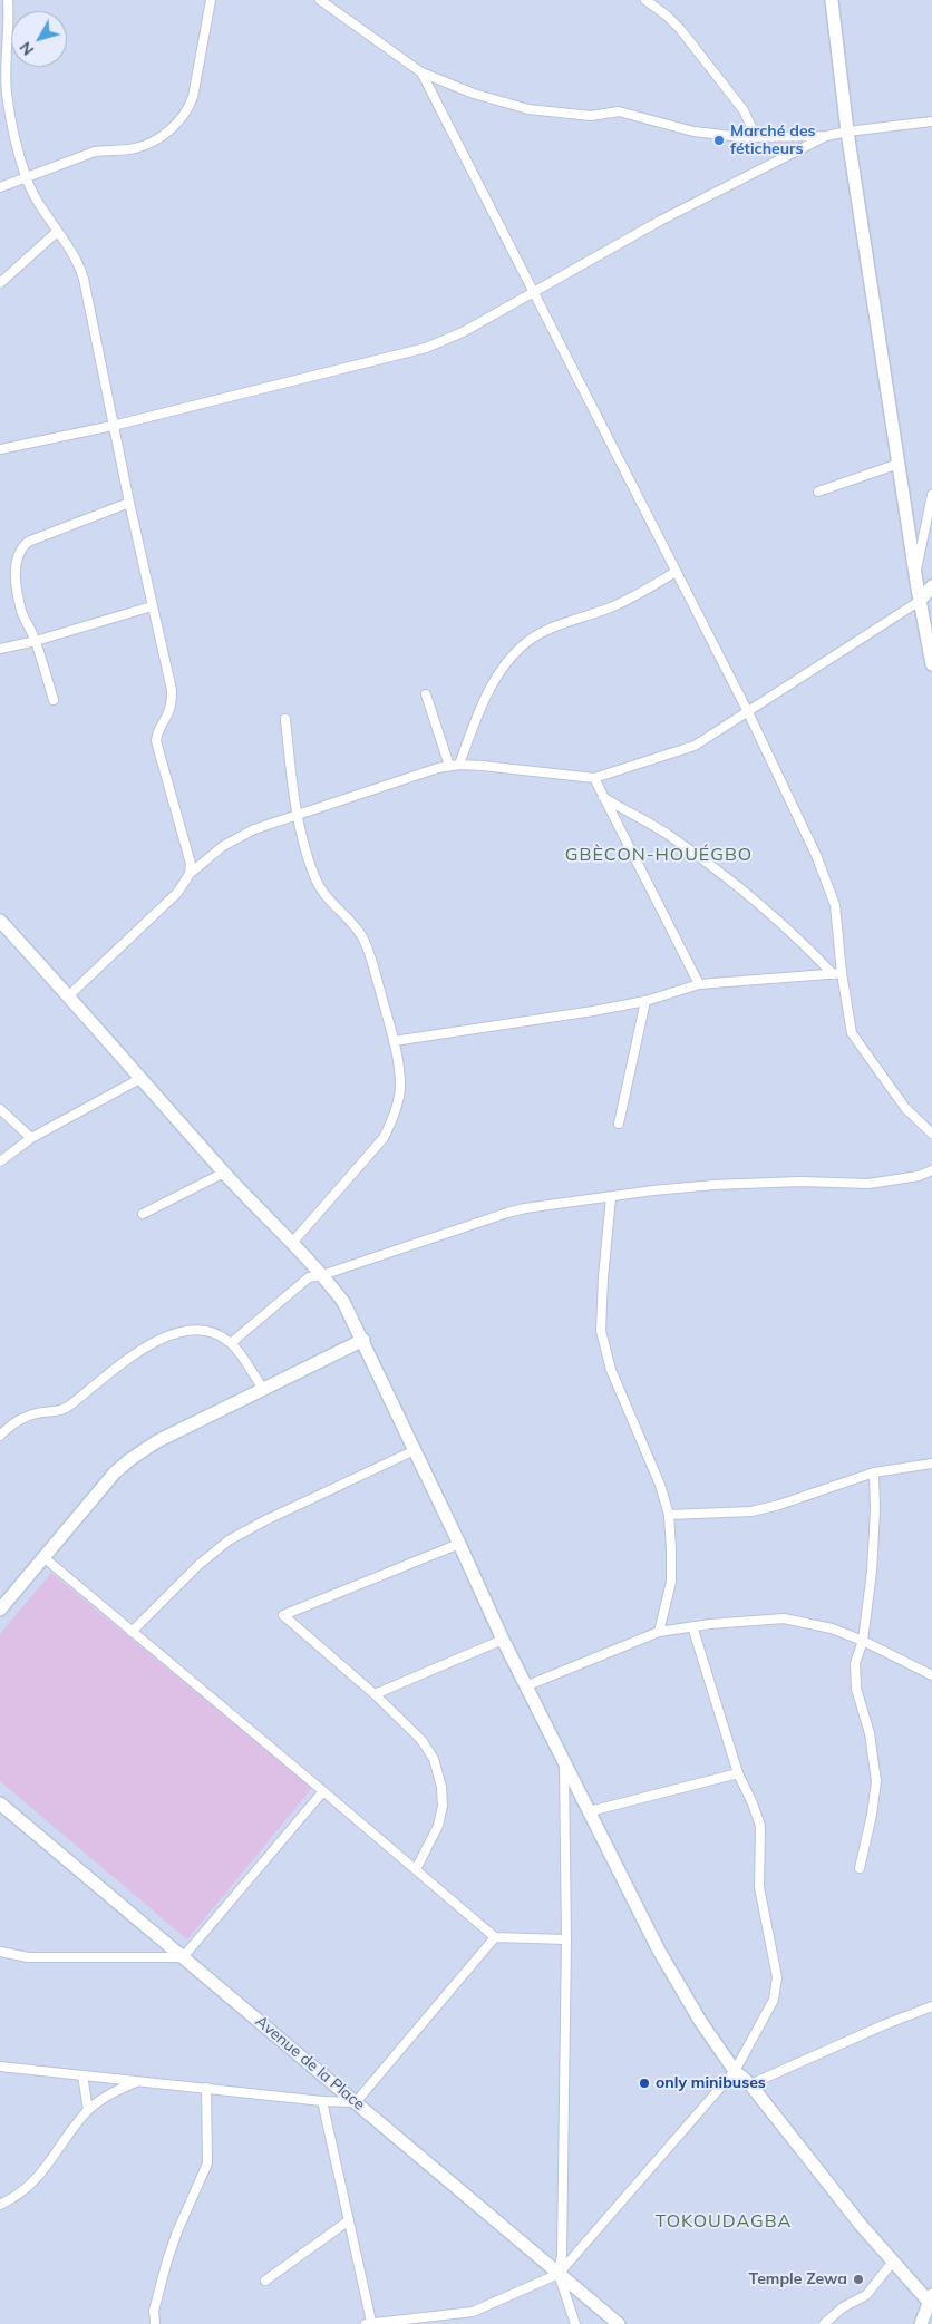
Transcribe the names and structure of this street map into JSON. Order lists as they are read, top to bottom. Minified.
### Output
{"streets":{"street":["Avenue de la Place"]},"districts":["GBÈCON-HOUÉGBO","TOKOUDAGBA"],"places":["Marché des féticheurs","only minibuses","Temple Zewa"],"north":"bottom left"}
